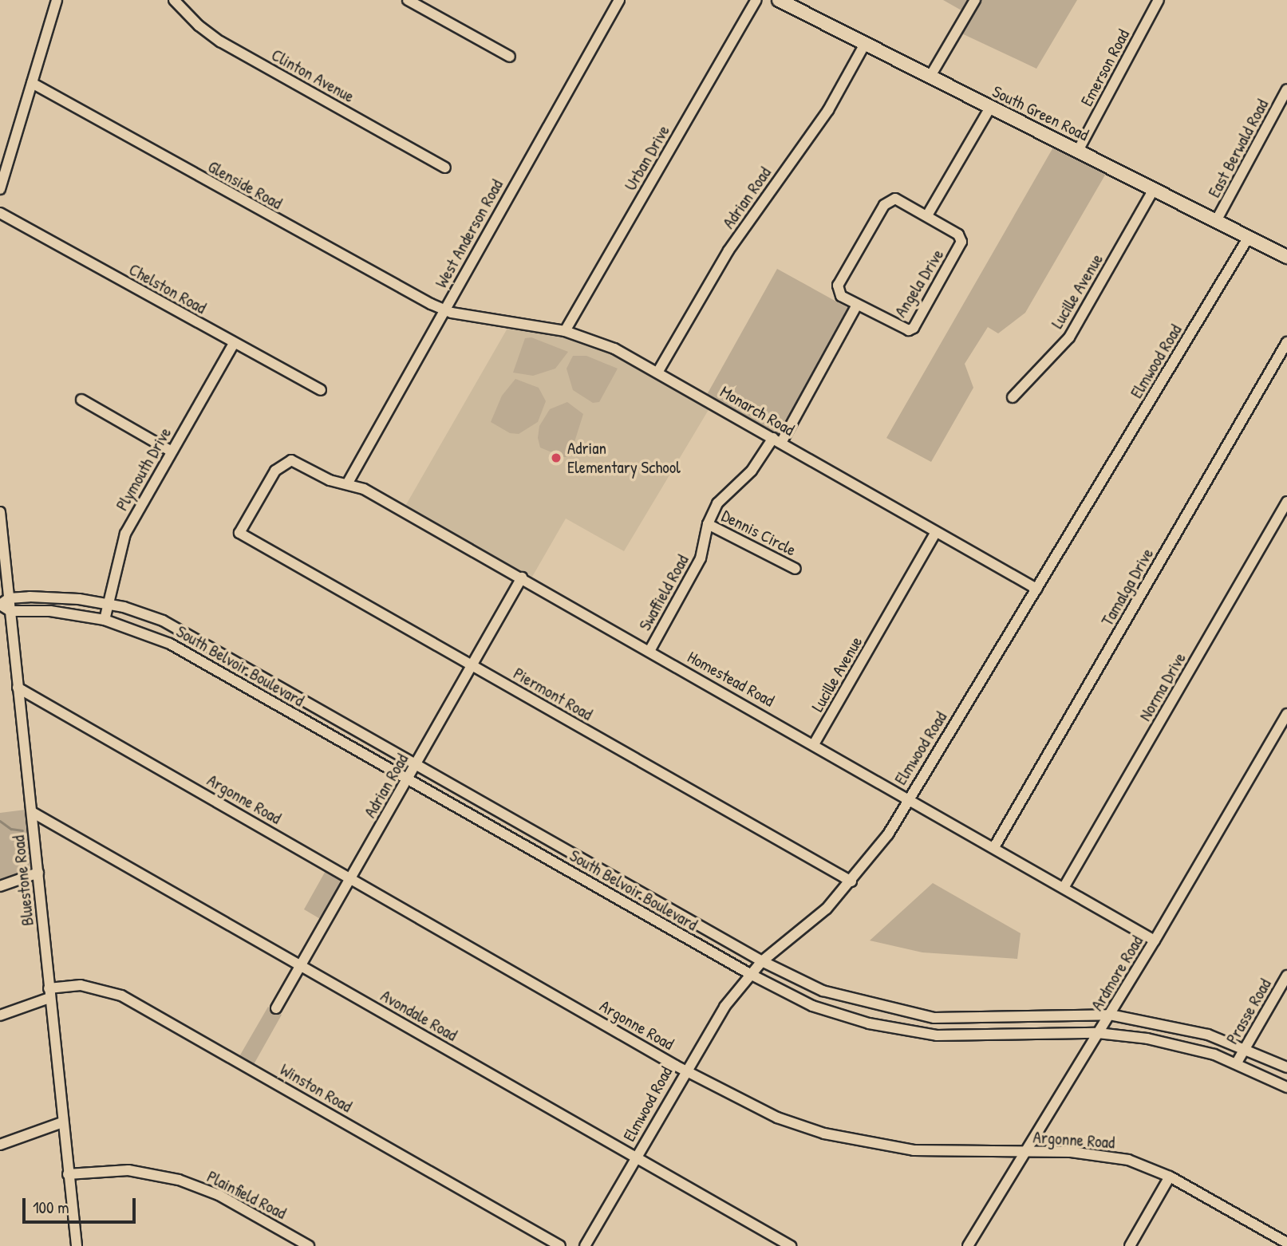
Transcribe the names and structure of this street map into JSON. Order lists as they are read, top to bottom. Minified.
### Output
{"streets":{"main road":["South Green Road"],"street":["Emerson Road","Clinton Avenue","East Berwald Road","Urban Drive","Glenside Road","Adrian Road","West Anderson Road","Angela Drive","Chelston Road","Lucille Avenue","Elmwood Road","Monarch Road","Plymouth Drive","Dennis Circle","Tamalga Drive","Swaffield Road","South Belvoir Boulevard","Homestead Road","Norma Drive","Piermont Road","Argonne Road","Bluestone Road","Ardmore Road","Prasse Road","Avondale Road","Winston Road","Plainfield Road"]},"crossings":[["Emerson Road","South Green Road"],["South Green Road","East Berwald Road"],["South Green Road","Adrian Road"],["South Green Road","Lucille Avenue"],["South Green Road","Elmwood Road"],["Urban Drive","Monarch Road"],["Glenside Road","West Anderson Road"],["Glenside Road","Monarch Road"],["Adrian Road","Monarch Road"],["Adrian Road","South Belvoir Boulevard"],["Adrian Road","Homestead Road"],["Adrian Road","Piermont Road"],["Adrian Road","Argonne Road"],["Adrian Road","Avondale Road"],["West Anderson Road","Monarch Road"],["West Anderson Road","Homestead Road"],["Angela Drive","Swaffield Road"],["Chelston Road","Plymouth Drive"],["Lucille Avenue","Monarch Road"],["Lucille Avenue","Homestead Road"],["Elmwood Road","Monarch Road"],["Elmwood Road","South Belvoir Boulevard"],["Elmwood Road","Homestead Road"],["Elmwood Road","Piermont Road"],["Elmwood Road","Argonne Road"],["Elmwood Road","Avondale Road"],["Monarch Road","Swaffield Road"],["Plymouth Drive","South Belvoir Boulevard"],["Dennis Circle","Swaffield Road"],["Tamalga Drive","Homestead Road"],["Swaffield Road","Homestead Road"],["South Belvoir Boulevard","Bluestone Road"],["South Belvoir Boulevard","Ardmore Road"],["South Belvoir Boulevard","Prasse Road"],["Homestead Road","Norma Drive"],["Homestead Road","Piermont Road"],["Homestead Road","Ardmore Road"],["Argonne Road","Bluestone Road"],["Argonne Road","Ardmore Road"],["Bluestone Road","Avondale Road"],["Bluestone Road","Winston Road"],["Bluestone Road","Plainfield Road"]],"places":["Adrian Elementary School"],"scale_bar":"100 m"}
